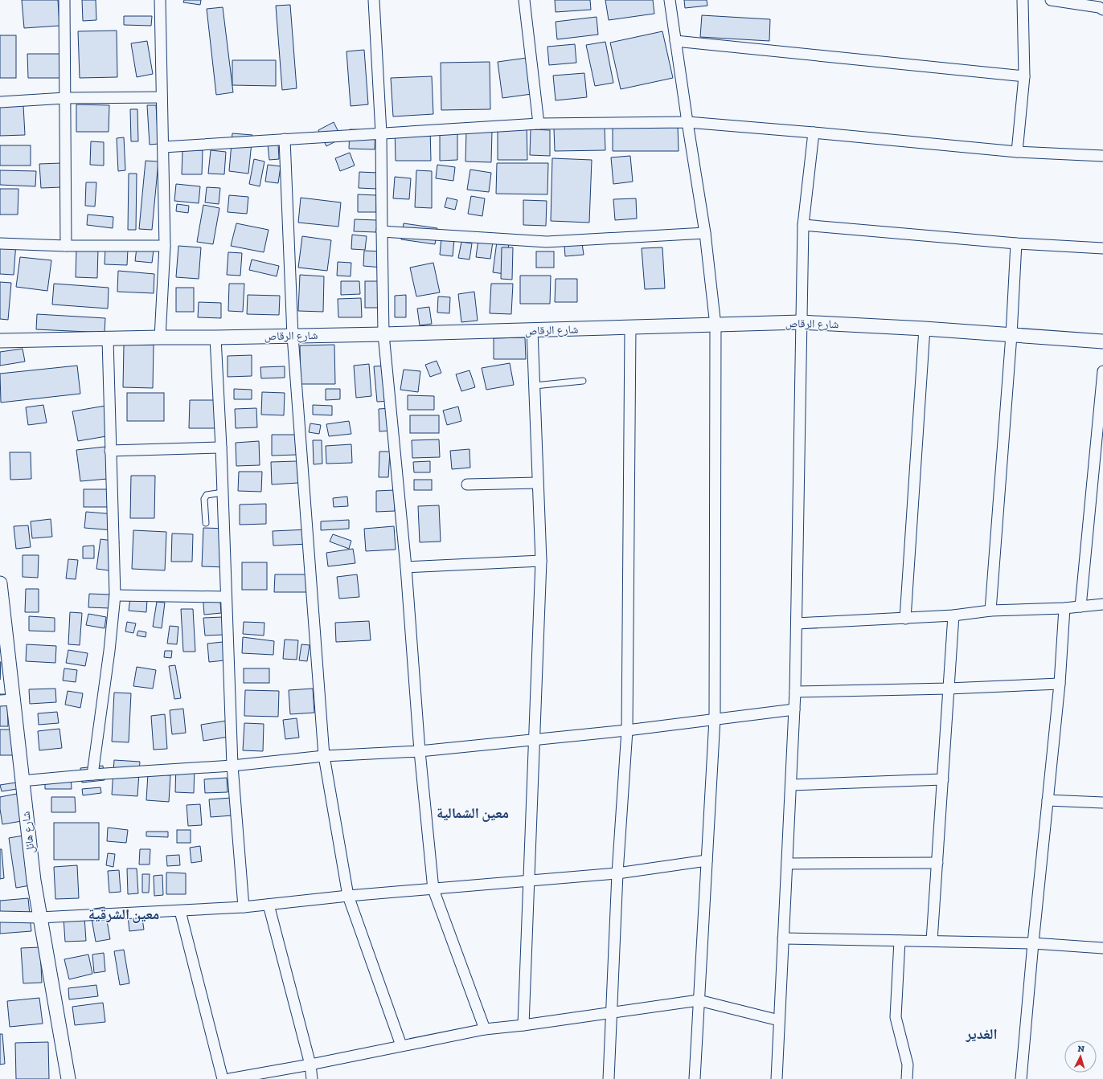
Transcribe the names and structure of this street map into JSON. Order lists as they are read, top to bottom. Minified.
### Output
{"streets":{"street":["شارع الرقاص","شارع هائل"]},"districts":["معين الشمالية","معين الشرقية","الغدير"],"north":"top"}
